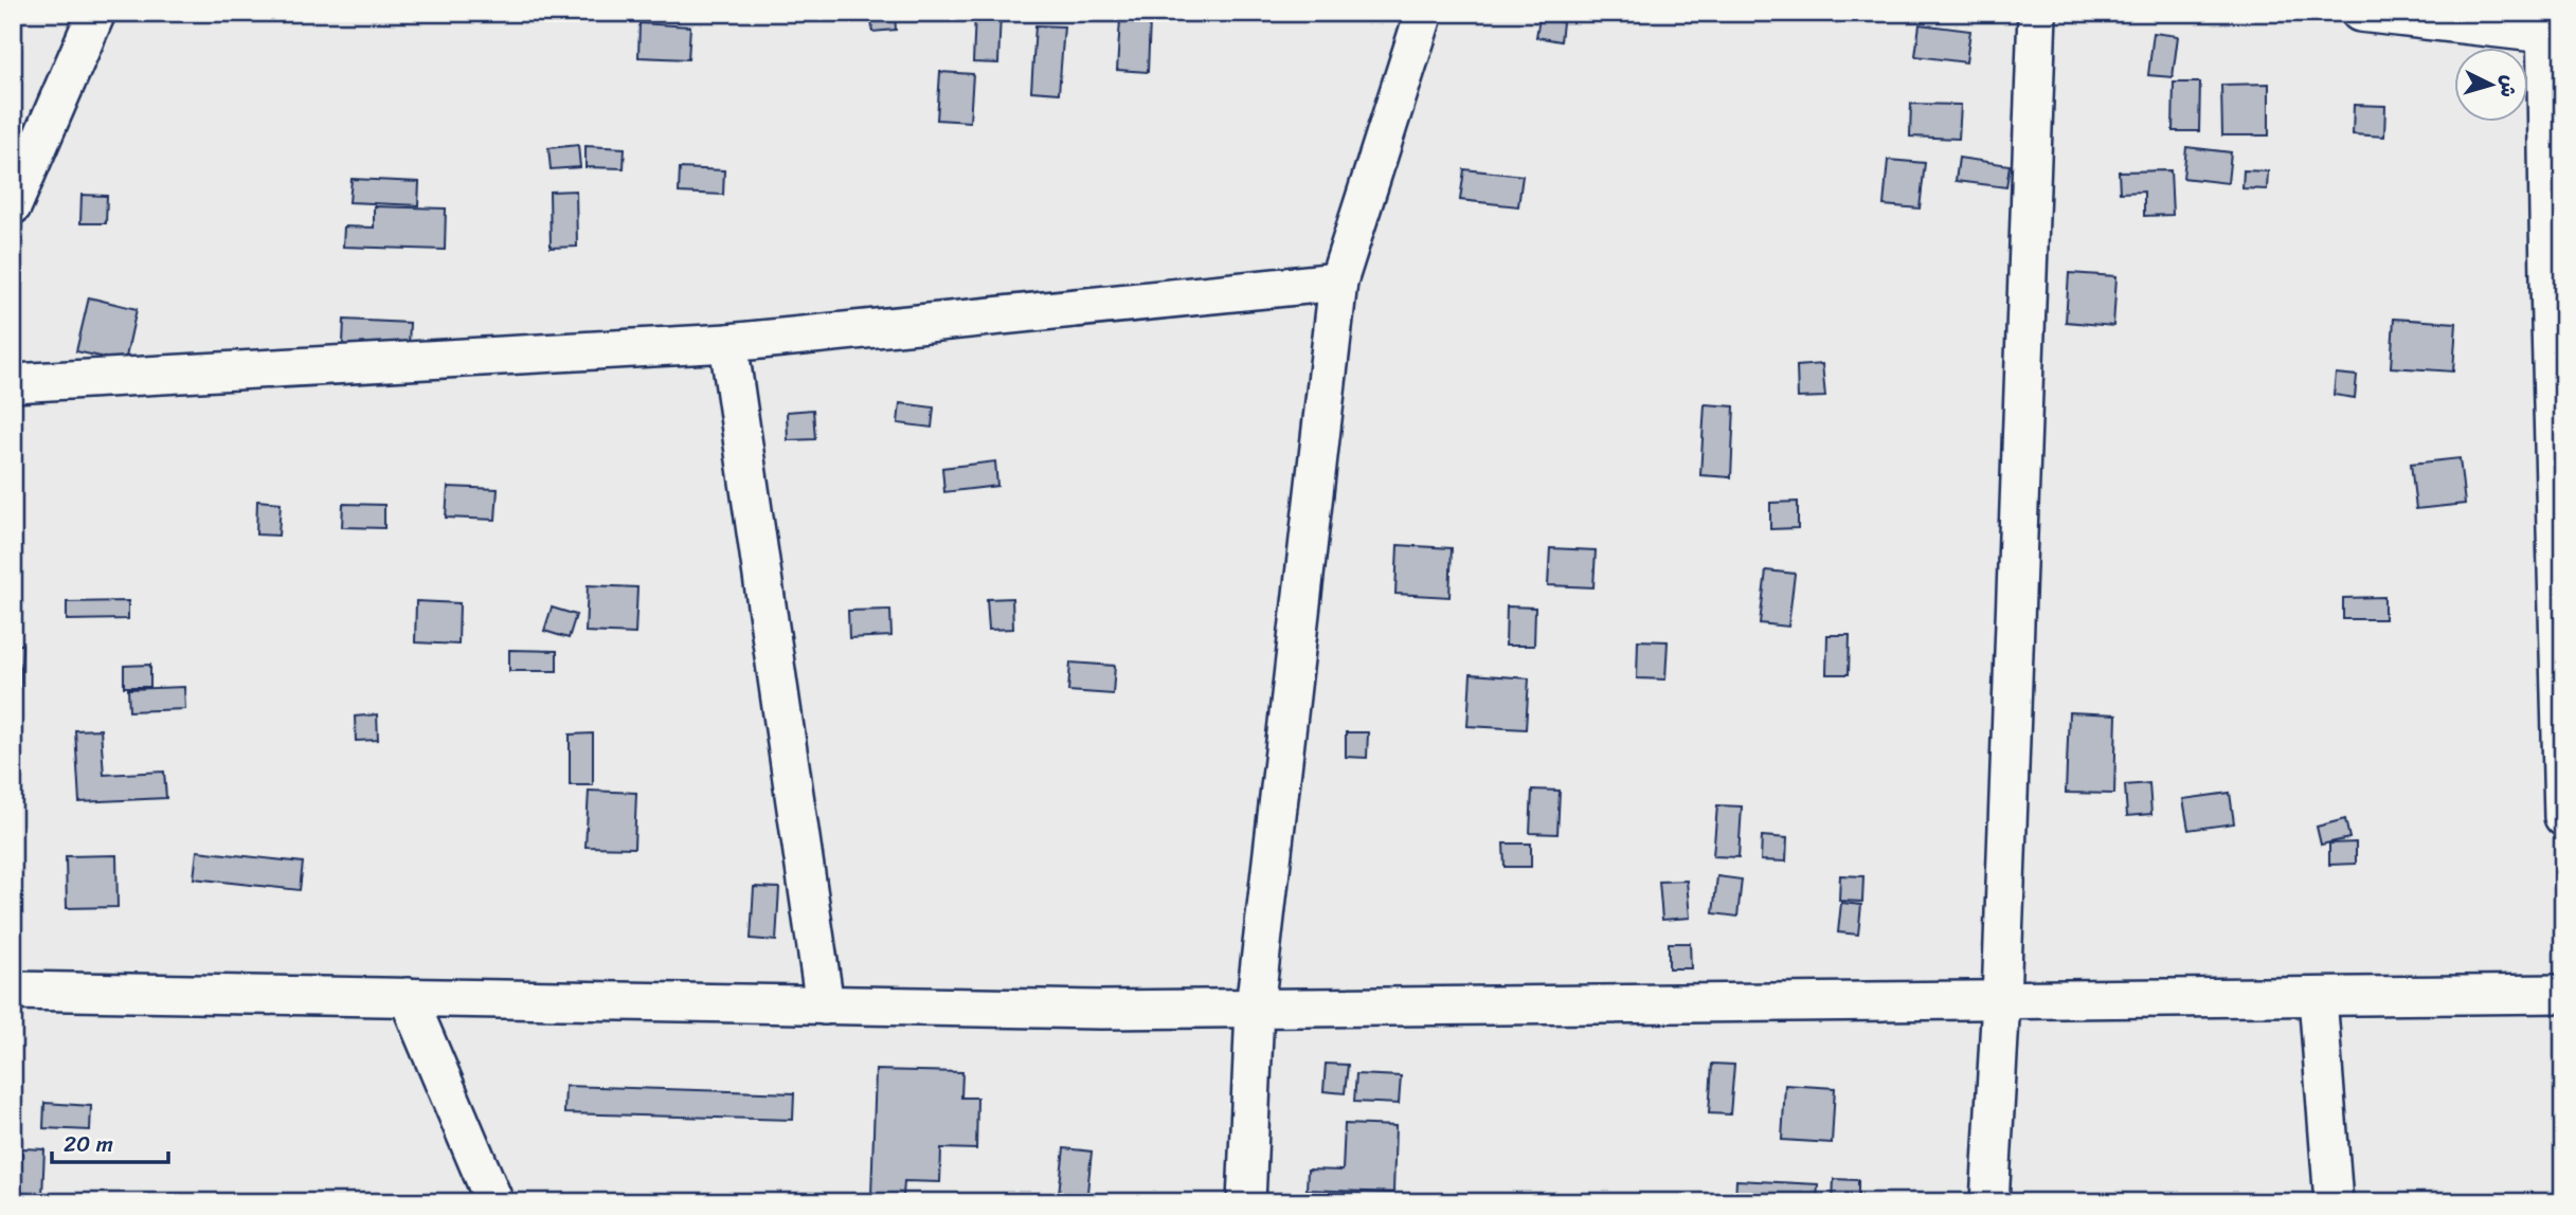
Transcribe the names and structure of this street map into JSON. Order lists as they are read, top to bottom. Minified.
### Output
{"scale_bar":"20 m","north":"right"}
